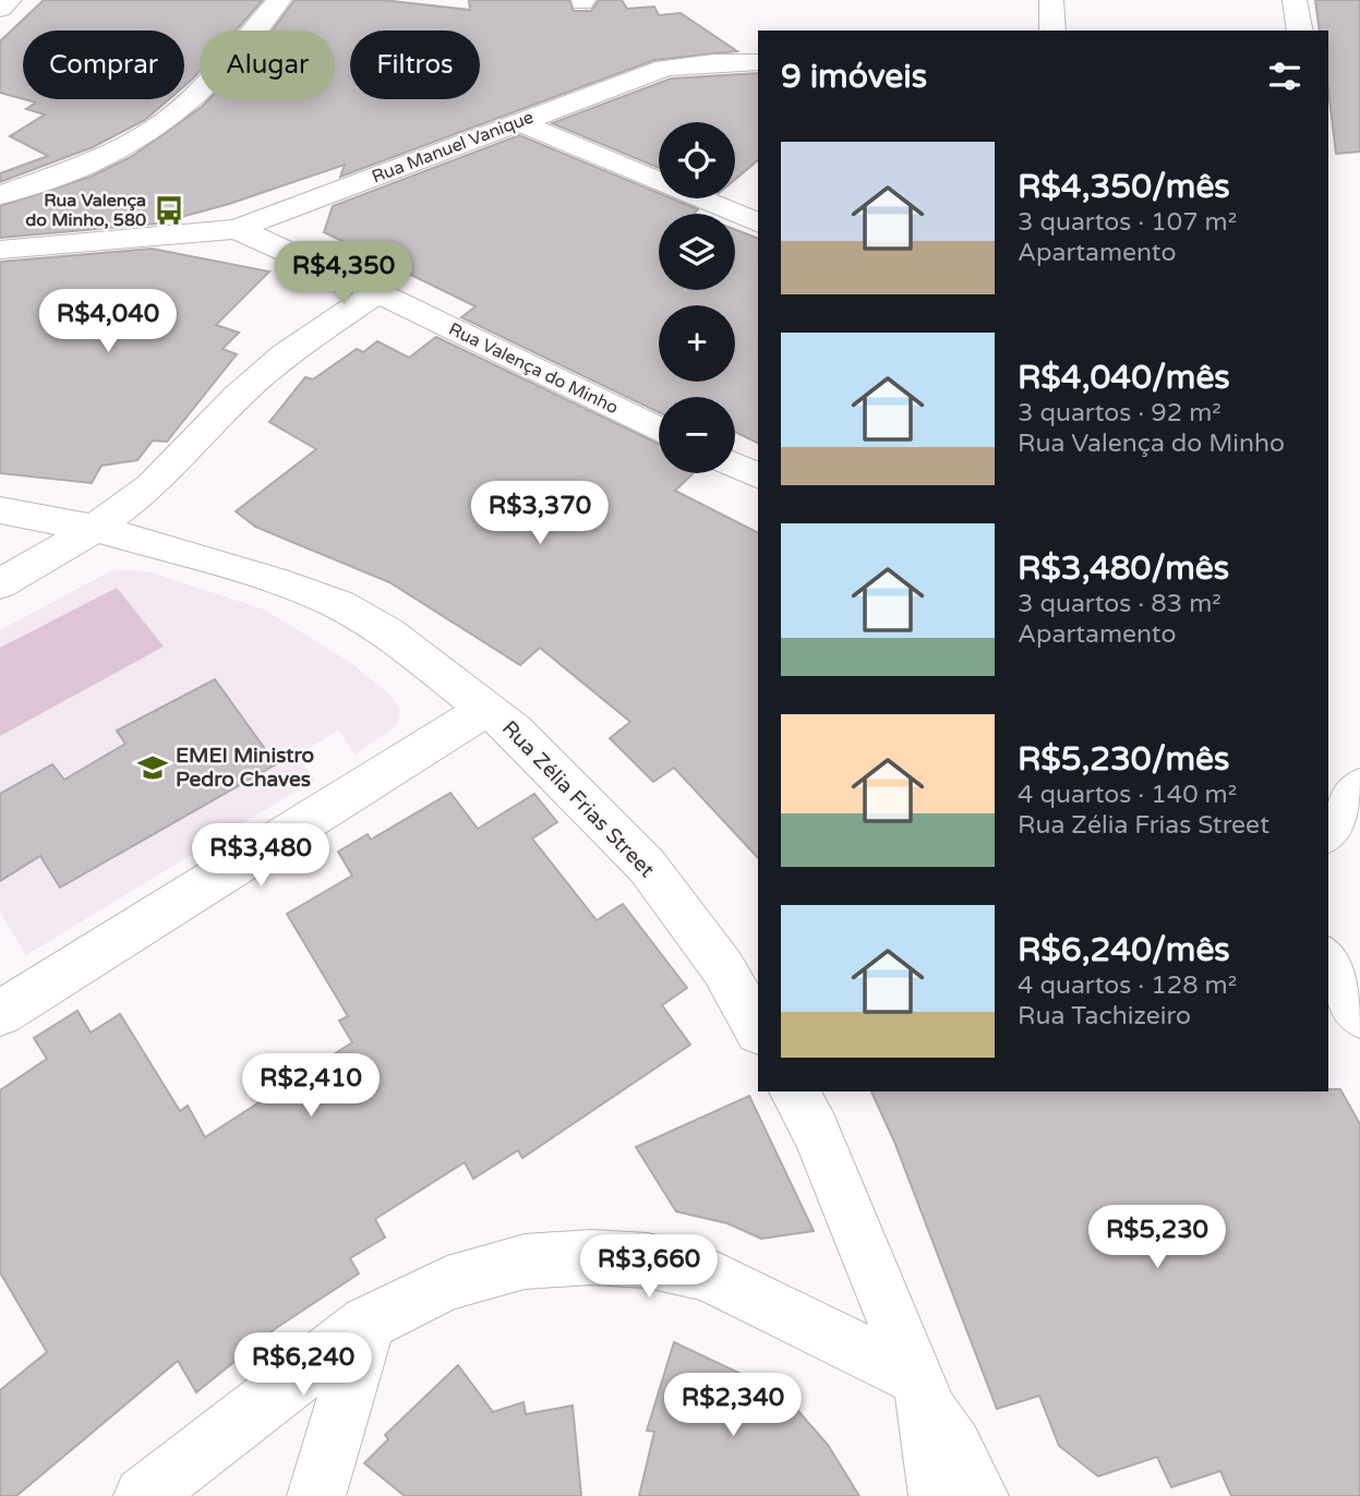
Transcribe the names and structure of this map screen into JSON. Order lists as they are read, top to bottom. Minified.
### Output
{"streets":{"street":["Rua Manuel Vanique","Rua Valença do Minho","Rua Zélia Frias Street"]},"crossings":[["Rua Manuel Vanique","Rua Valença do Minho"]],"places":{"bus stop":["Rua Valença do Minho, 580"],"school or university":["EMEI Ministro Pedro Chaves"]},"page":{"chip":["Comprar","Alugar","Filtros"],"heading":"9 imóveis","map_buttons":["+","−"],"list":[{"name":"R$4,350/mês","note":"3 quartos · 107 m² · Apartamento"},{"name":"R$4,040/mês","note":"3 quartos · 92 m² · Rua Valença do Minho"},{"name":"R$3,480/mês","note":"3 quartos · 83 m² · Apartamento"},{"name":"R$5,230/mês","note":"4 quartos · 140 m² · Rua Zélia Frias Street"},{"name":"R$6,240/mês","note":"4 quartos · 128 m² · Rua Tachizeiro"}],"price":["R$4,350","R$4,040","R$3,370","R$3,480","R$2,410","R$5,230","R$3,660","R$6,240","R$2,340"]}}
